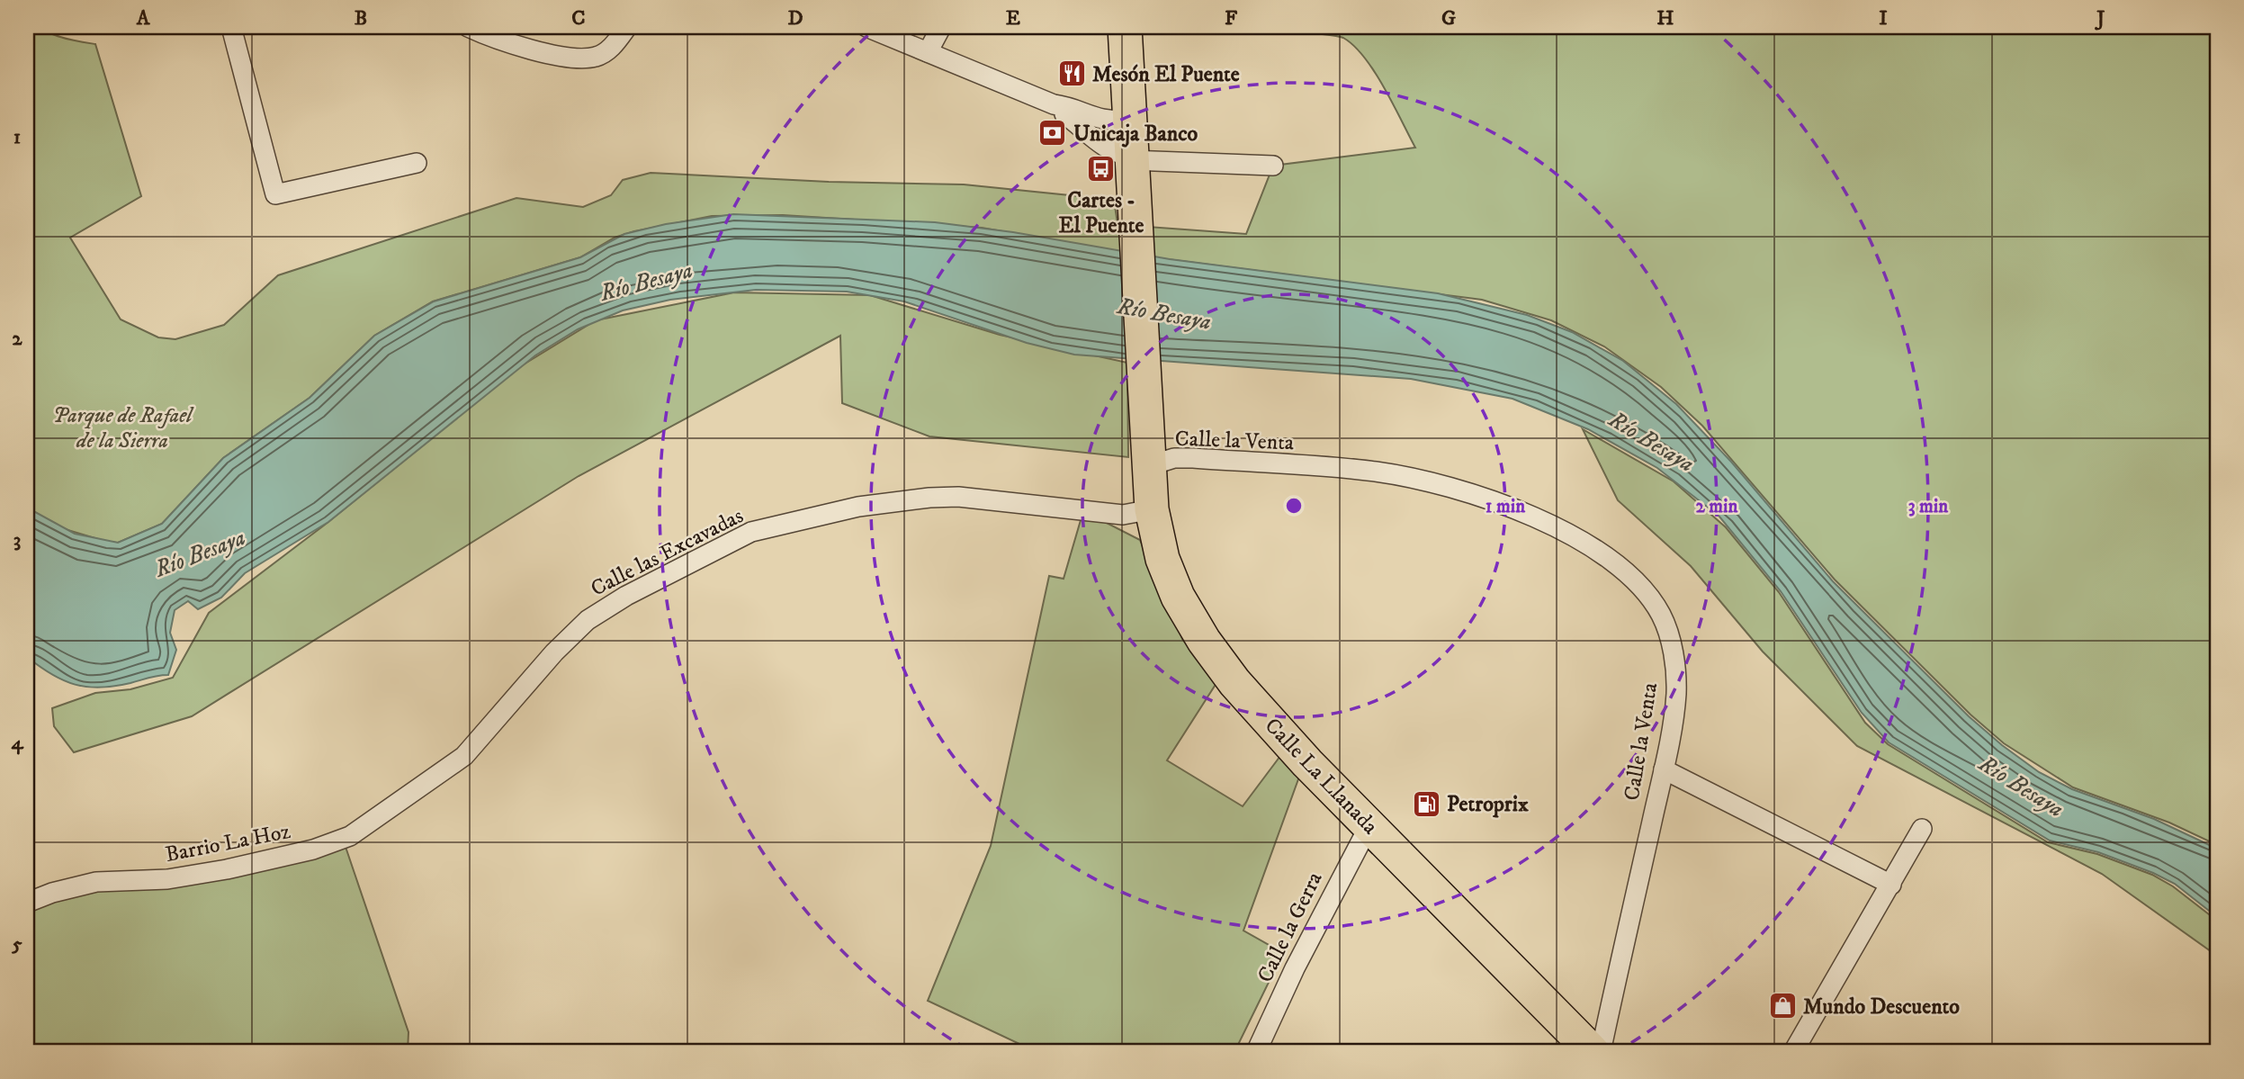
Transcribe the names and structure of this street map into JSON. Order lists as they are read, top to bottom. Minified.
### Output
{"streets":{"highway":["Calle La Llanada"],"street":["Calle la Venta","Calle las Excavadas","Barrio La Hoz","Calle la Gerra"]},"crossings":[["Calle la Venta","Calle La Llanada"],["Calle las Excavadas","Calle La Llanada"],["Calle las Excavadas","Barrio La Hoz"],["Calle La Llanada","Calle la Gerra"]],"water":["Río Besaya"],"parks":["Parque de Rafael de la Sierra"],"places":{"restaurant":["Mesón El Puente"],"bank":["Unicaja Banco"],"bus stop":["Cartes - El Puente"],"fuel station":["Petroprix"],"shop":["Mundo Descuento"]},"grid":{"columns":["A","B","C","D","E","F","G","H","I","J"],"rows":["1","2","3","4","5"]},"rings":["1 min","2 min","3 min"]}
